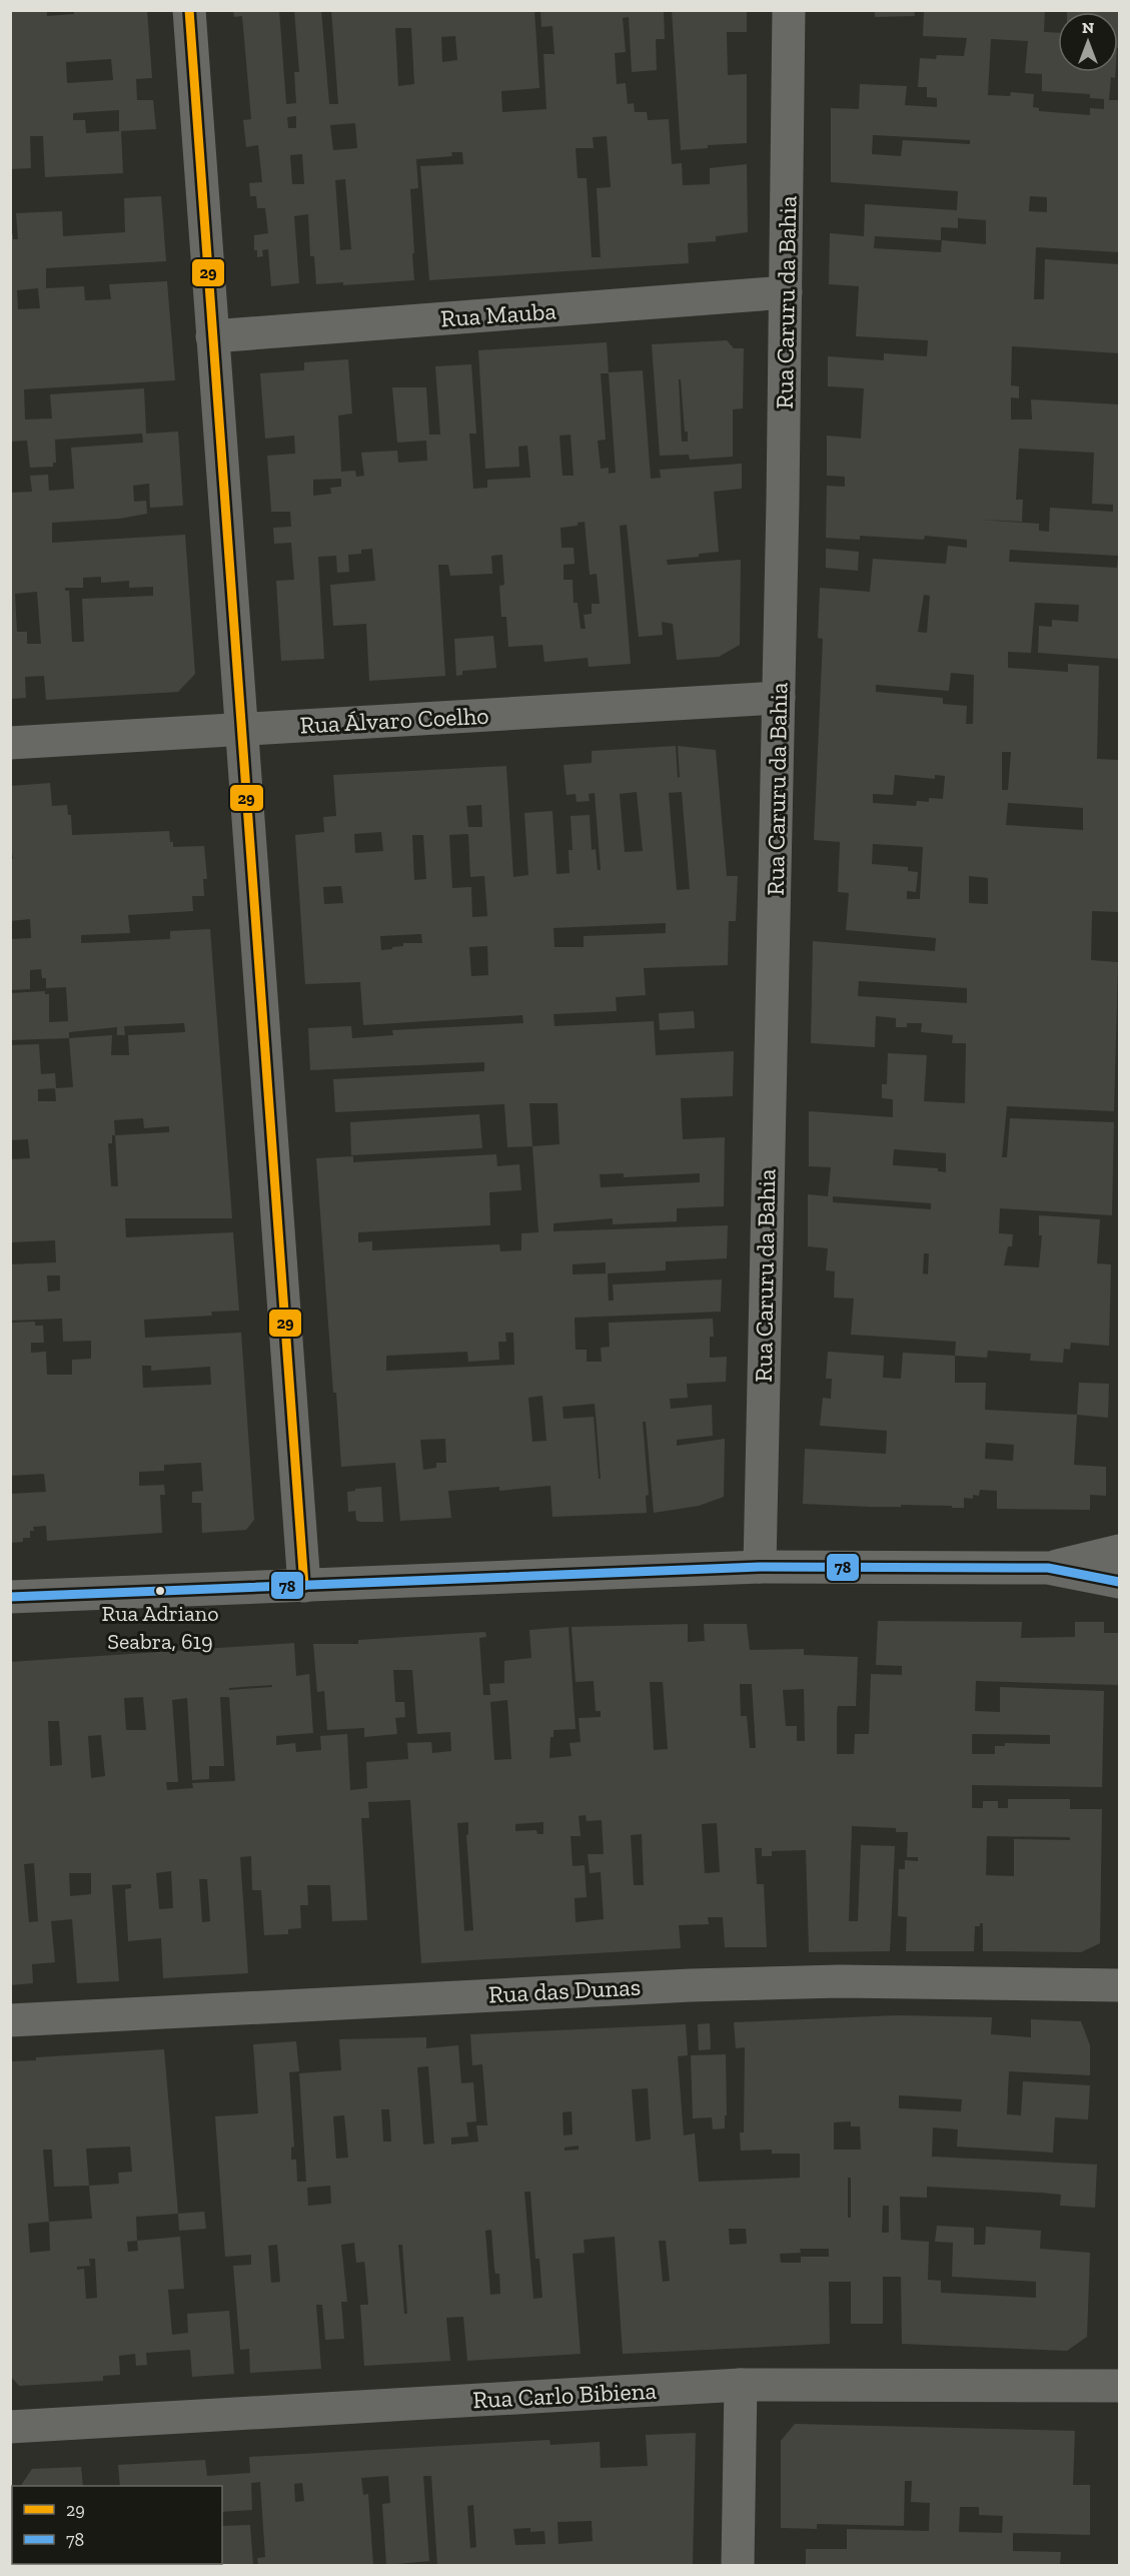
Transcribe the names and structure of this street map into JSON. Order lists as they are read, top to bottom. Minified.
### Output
{"streets":{"street":["Rua Caruru da Bahia","Rua Mauba","Rua Álvaro Coelho","Rua das Dunas","Rua Carlo Bibiena"]},"crossings":[["Rua Caruru da Bahia","Rua Mauba"],["Rua Caruru da Bahia","Rua Álvaro Coelho"]],"places":["Rua Adriano Seabra, 619"],"lines":["transit line 29","transit line 78"],"legend":["29","78"],"north":"top"}
